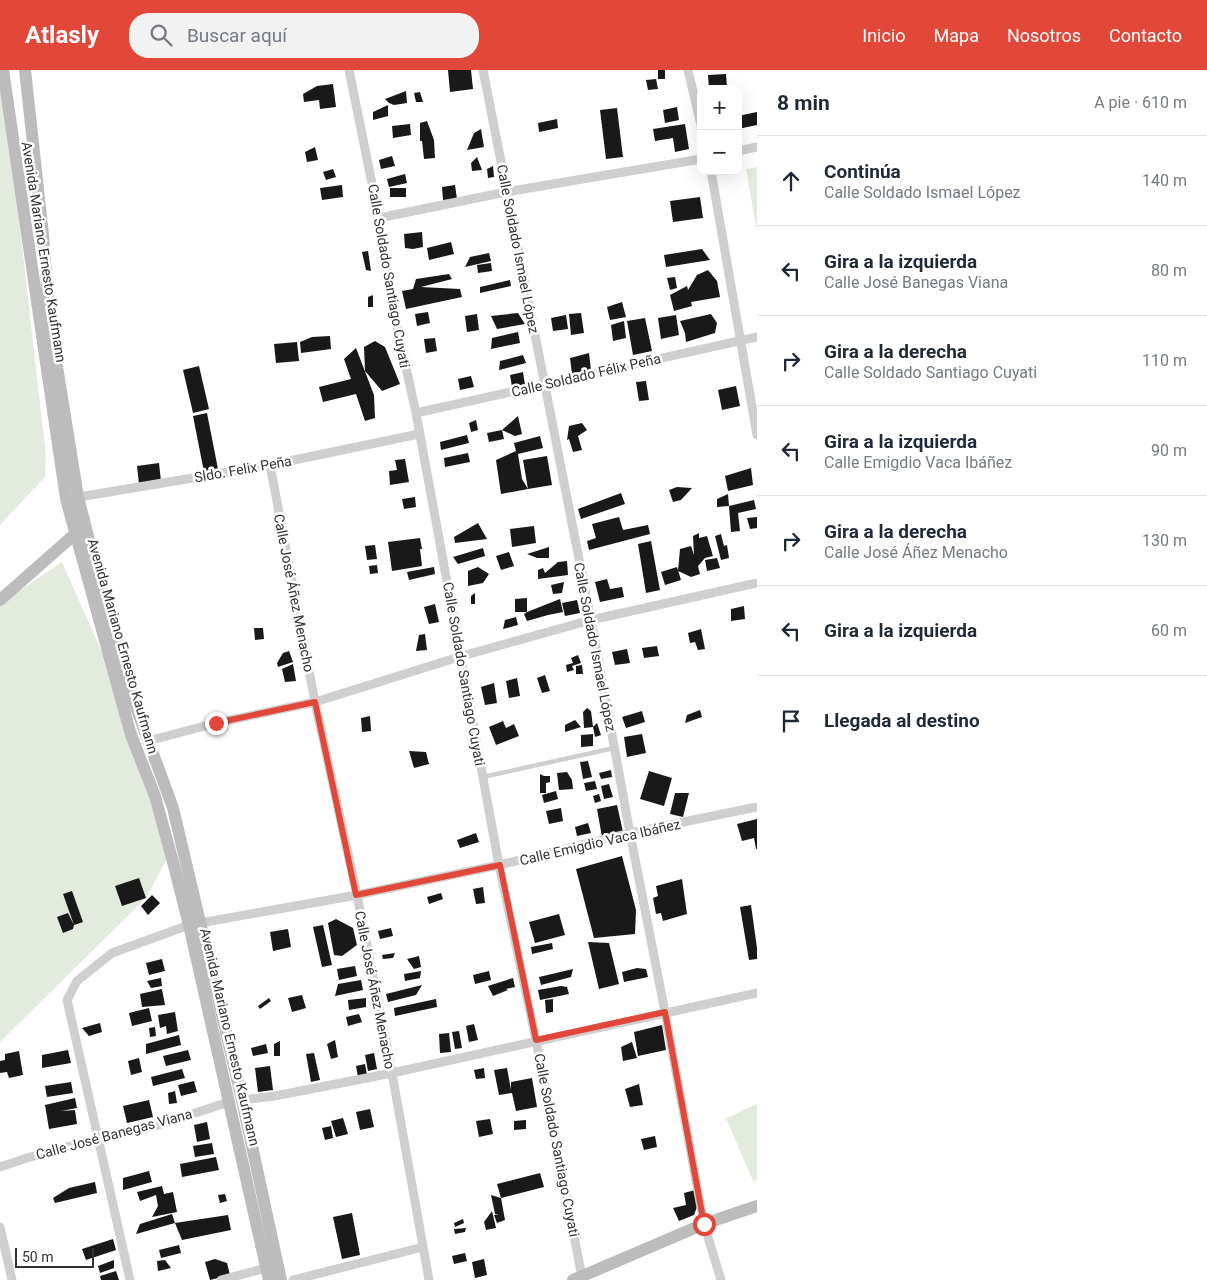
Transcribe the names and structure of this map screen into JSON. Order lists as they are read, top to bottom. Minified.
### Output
{"streets":{"main road":["Avenida Mariano Ernesto Kaufmann"],"street":["Calle Soldado Ismael López","Calle Soldado Santiago Cuyati","Calle Soldado Félix Peña","Sldo. Felix Peña","Calle José Áñez Menacho","Calle Emigdio Vaca Ibáñez","Calle José Banegas Viana"]},"crossings":[["Calle Soldado Ismael López","Calle Soldado Félix Peña"],["Calle Soldado Ismael López","Calle Emigdio Vaca Ibáñez"],["Calle Soldado Ismael López","Calle José Banegas Viana"],["Avenida Mariano Ernesto Kaufmann","Sldo. Felix Peña"],["Avenida Mariano Ernesto Kaufmann","Calle Emigdio Vaca Ibáñez"],["Avenida Mariano Ernesto Kaufmann","Calle José Banegas Viana"],["Calle Soldado Santiago Cuyati","Calle Soldado Félix Peña"],["Calle Soldado Santiago Cuyati","Sldo. Felix Peña"],["Calle Soldado Santiago Cuyati","Calle Emigdio Vaca Ibáñez"],["Calle Soldado Santiago Cuyati","Calle José Banegas Viana"],["Sldo. Felix Peña","Calle José Áñez Menacho"],["Calle José Áñez Menacho","Calle Emigdio Vaca Ibáñez"],["Calle José Áñez Menacho","Calle José Banegas Viana"],["Calle Emigdio Vaca Ibáñez","Calle José Banegas Viana"]],"scale_bar":"50 m","page":{"header":"Atlasly","search":"Buscar aquí","nav":["Inicio","Mapa","Nosotros","Contacto"],"heading":["8 min","A pie · 610 m"],"map_buttons":["+","−"],"list":[["Continúa","Calle Soldado Ismael López","140 m"],["Gira a la izquierda","Calle José Banegas Viana","80 m"],["Gira a la derecha","Calle Soldado Santiago Cuyati","110 m"],["Gira a la izquierda","Calle Emigdio Vaca Ibáñez","90 m"],["Gira a la derecha","Calle José Áñez Menacho","130 m"],["Gira a la izquierda","60 m"],"Llegada al destino"],"scale":"50 m"}}
